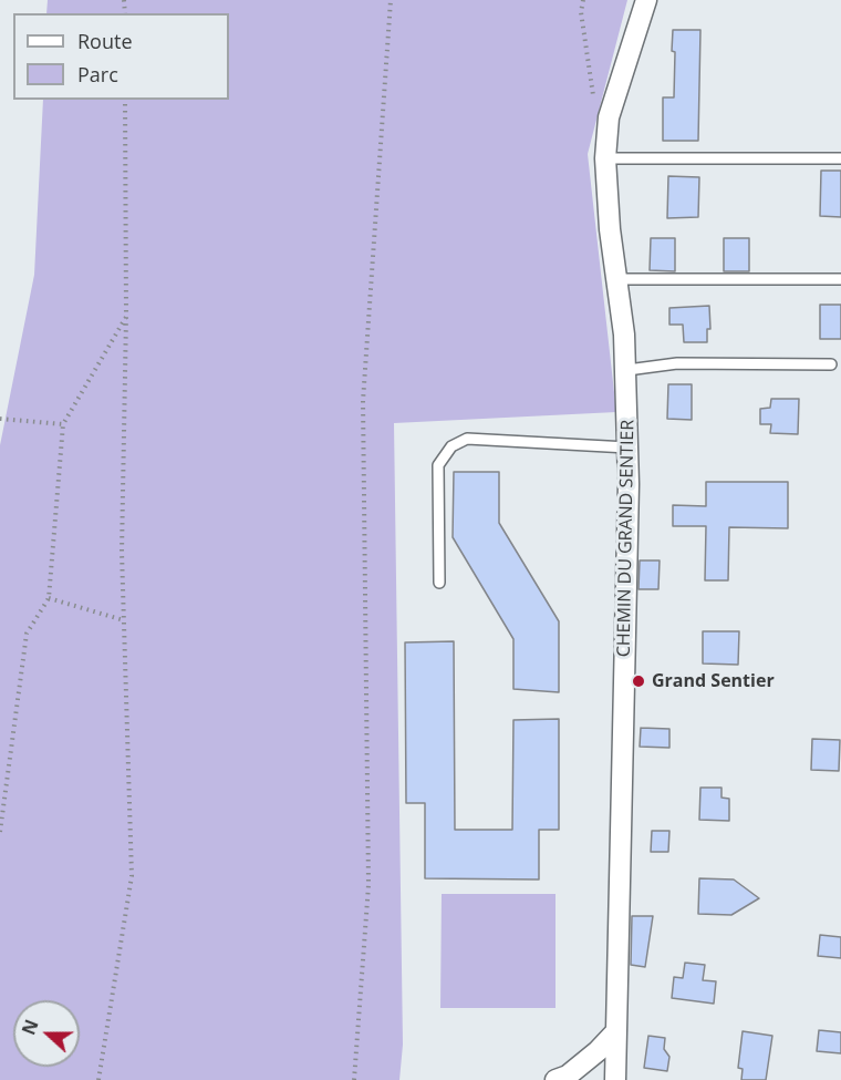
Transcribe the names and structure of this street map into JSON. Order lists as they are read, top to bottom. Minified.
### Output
{"streets":{"street":["CHEMIN DU GRAND SENTIER"]},"places":["Grand Sentier"],"legend":["Route","Parc"],"north":"left"}
